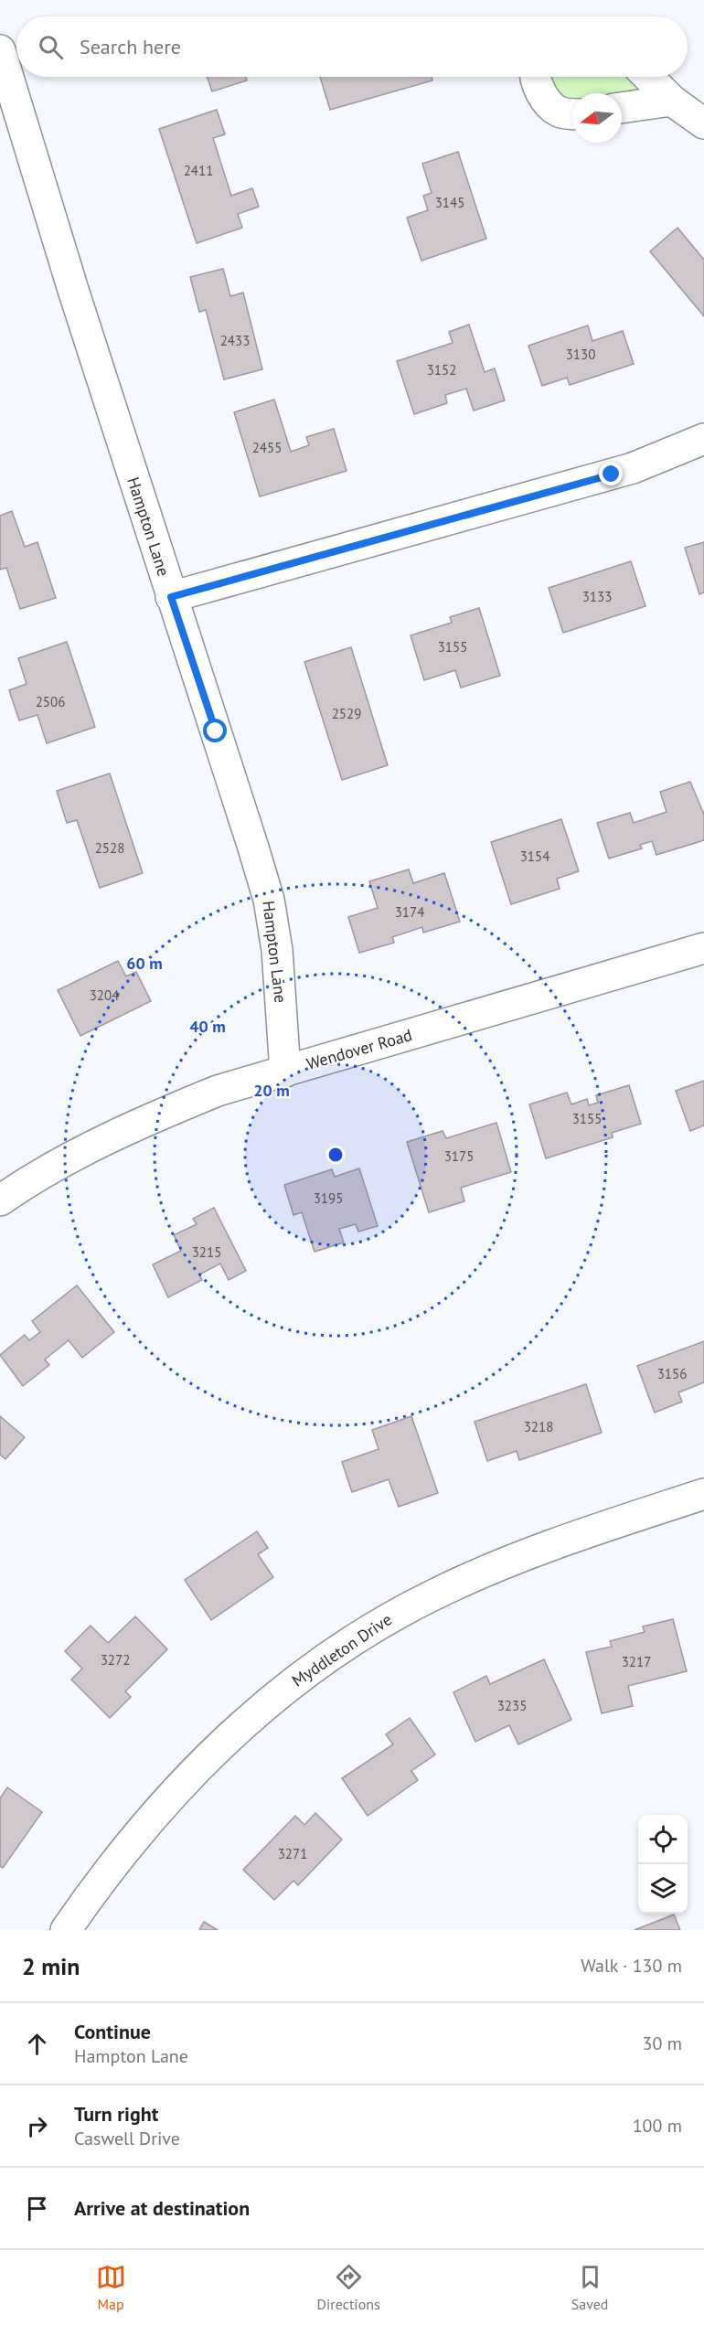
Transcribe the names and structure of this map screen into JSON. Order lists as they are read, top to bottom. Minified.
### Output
{"streets":{"street":["Hampton Lane","Wendover Road","Myddleton Drive"]},"crossings":[["Hampton Lane","Wendover Road"]],"house_numbers":["2411","3145","2433","3130","3152","2455","3133","3155","2506","2529","2528","3154","3174","3204","3155","3175","3195","3215","3156","3218","3272","3217","3235","3271"],"north":"left","page":{"search":"Search here","heading":["2 min","Walk · 130 m"],"list":[["Continue","Hampton Lane","30 m"],["Turn right","Caswell Drive","100 m"],"Arrive at destination"],"nav":["Map","Directions","Saved"]},"rings":["60 m","40 m","20 m"]}
